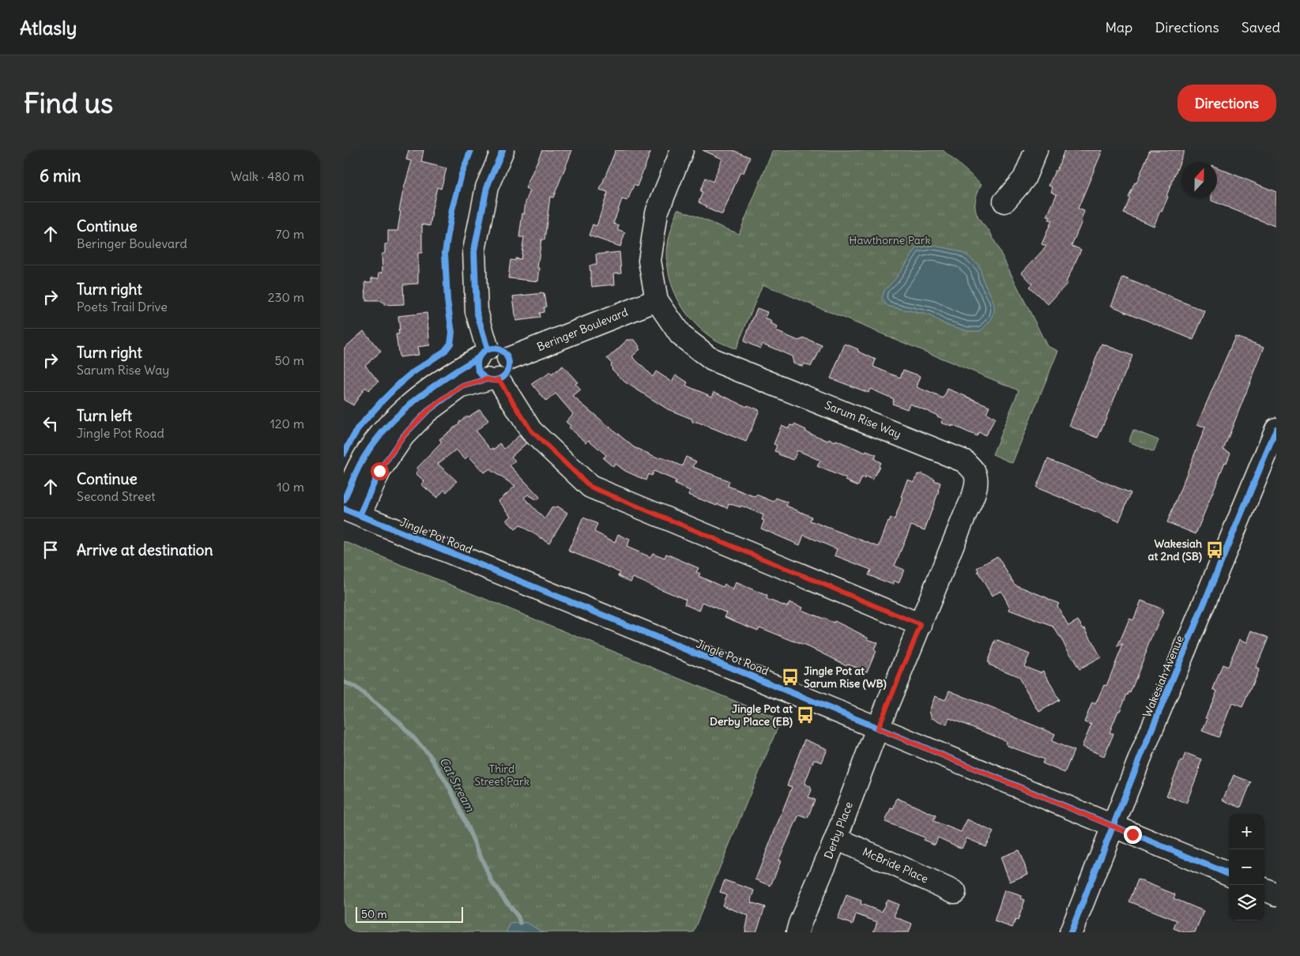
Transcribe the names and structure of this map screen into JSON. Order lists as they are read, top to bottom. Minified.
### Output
{"streets":{"street":["Beringer Boulevard","Sarum Rise Way","Jingle Pot Road","Wakesiah Avenue","Derby Place","McBride Place"]},"crossings":[["Beringer Boulevard","Sarum Rise Way"],["Sarum Rise Way","Jingle Pot Road"],["Sarum Rise Way","Derby Place"],["Jingle Pot Road","Wakesiah Avenue"],["Jingle Pot Road","Derby Place"],["Derby Place","McBride Place"]],"water":["Cat Stream"],"parks":["Hawthorne Park","Third Street Park"],"places":{"bus stop":["Wakesiah at 2nd (SB)","Jingle Pot at Sarum Rise (WB)","Jingle Pot at Derby Place (EB)"]},"scale_bar":"50 m","north":"top","page":{"header":"Atlasly","nav":["Map","Directions","Saved"],"buttons":"Directions","title":"Find us","heading":["6 min","Walk · 480 m"],"list":[["Continue","Beringer Boulevard","70 m"],["Turn right","Poets Trail Drive","230 m"],["Turn right","Sarum Rise Way","50 m"],["Turn left","Jingle Pot Road","120 m"],["Continue","Second Street","10 m"],"Arrive at destination"],"map_buttons":["+","−"],"scale":"50 m"}}
